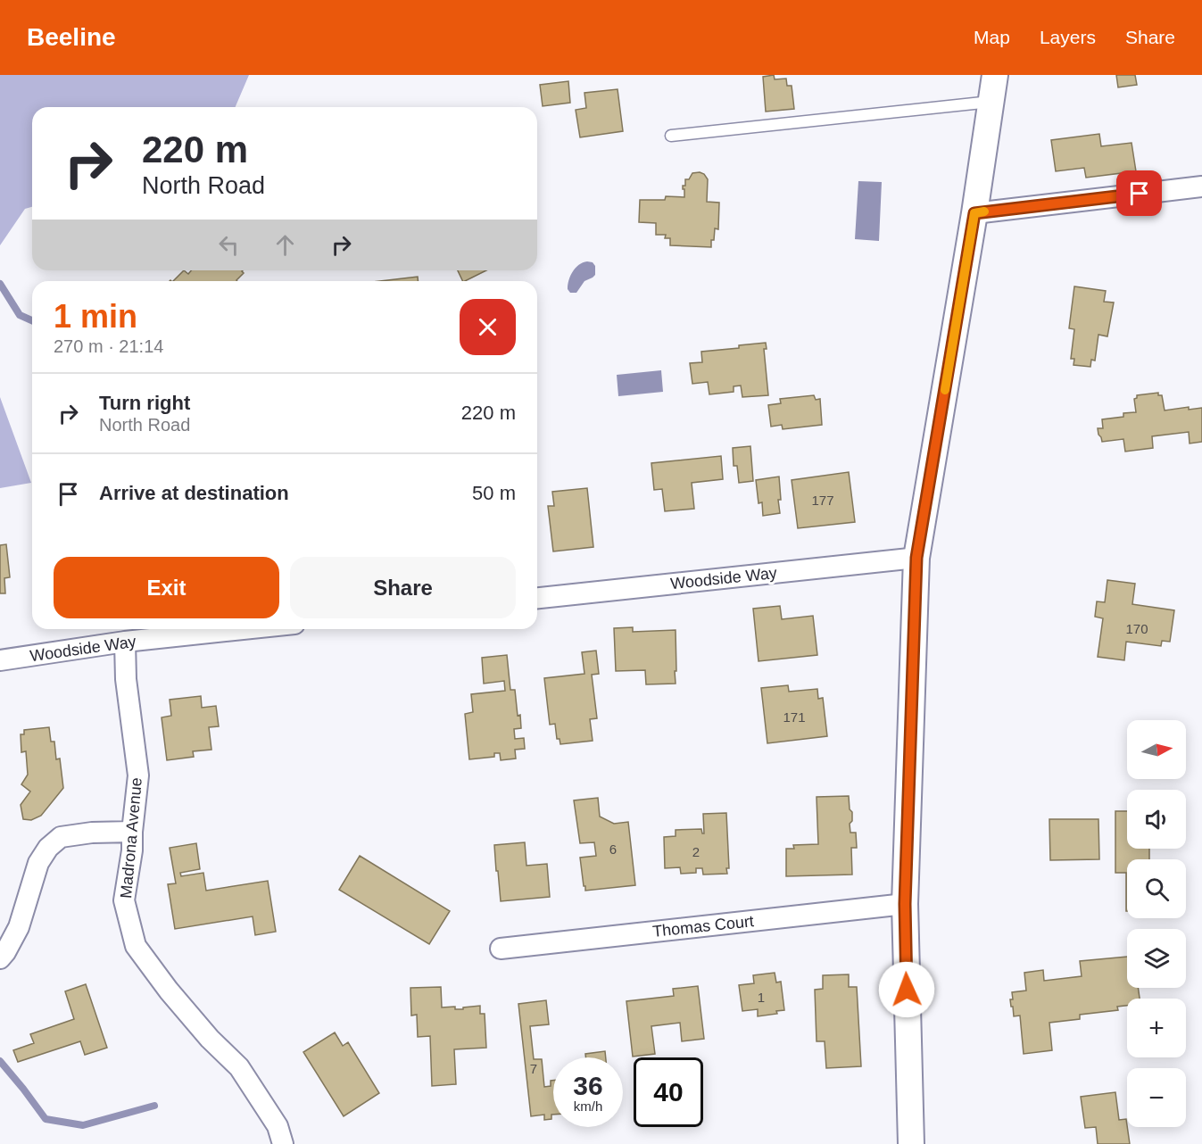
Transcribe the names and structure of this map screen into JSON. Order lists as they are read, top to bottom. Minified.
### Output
{"streets":{"street":["Woodside Way","Madrona Avenue","Thomas Court"]},"crossings":[["Woodside Way","Madrona Avenue"]],"house_numbers":["177","170","171","6","2","1","7"],"north":"right","page":{"header":"Beeline","nav":["Map","Layers","Share"],"turn":["220 m","North Road"],"heading":["1 min","270 m · 21:14"],"list":[{"name":"Turn right","note":"North Road","value":"220 m"},{"name":"Arrive at destination","value":"50 m"}],"buttons":["Exit","Share"],"map_buttons":["+","−"],"speed":"36 km/h","limit":"40"}}
